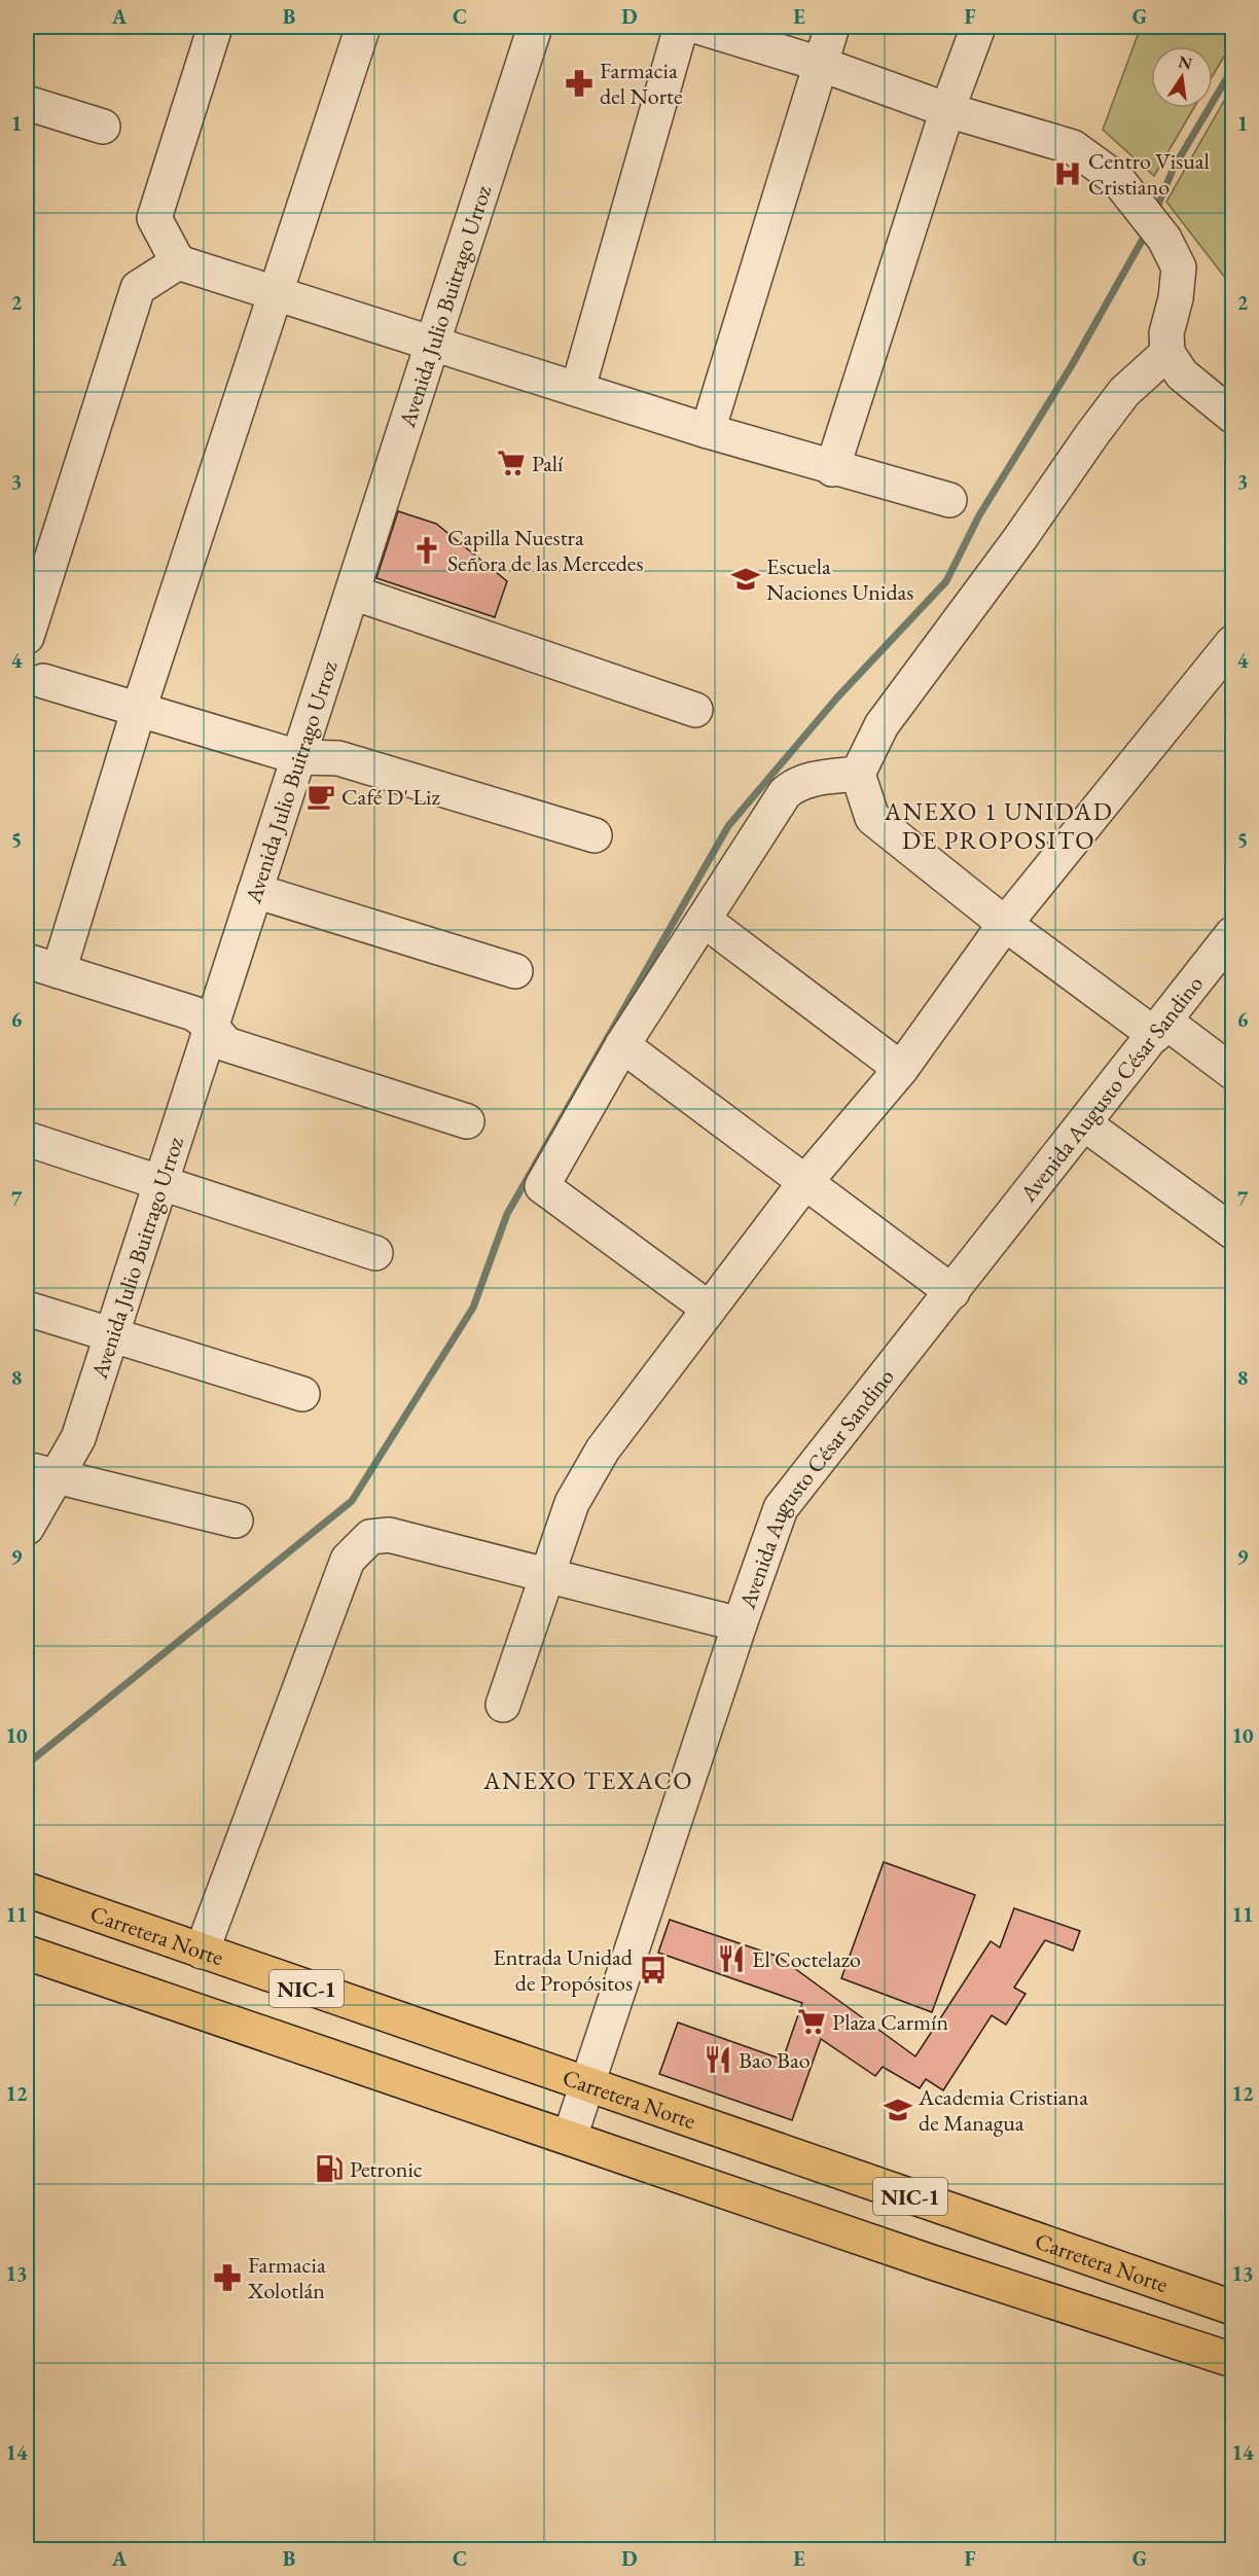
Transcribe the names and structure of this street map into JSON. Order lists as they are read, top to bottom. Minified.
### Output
{"streets":{"highway":["Carretera Norte","NIC-1"],"street":["Avenida Julio Buitrago Urroz","Avenida Augusto César Sandino"]},"crossings":[["Avenida Augusto César Sandino","Carretera Norte"],["Avenida Augusto César Sandino","NIC-1"]],"districts":["ANEXO 1 UNIDAD DE PROPOSITO","ANEXO TEXACO"],"places":{"pharmacy":["Farmacia del Norte","Farmacia Xolotlán"],"hospital":["Centro Visual Cristiano"],"supermarket":["Palí","Plaza Carmín"],"church":["Capilla Nuestra Señora de las Mercedes"],"school or university":["Escuela Naciones Unidas","Academia Cristiana de Managua"],"cafe":["Café D' Liz"],"restaurant":["El Coctelazo","Bao Bao"],"bus stop":["Entrada Unidad de Propósitos"],"fuel station":["Petronic"]},"north":"top","grid":{"columns":["A","B","C","D","E","F","G"],"rows":["1","2","3","4","5","6","7","8","9","10","11","12","13","14"]}}
